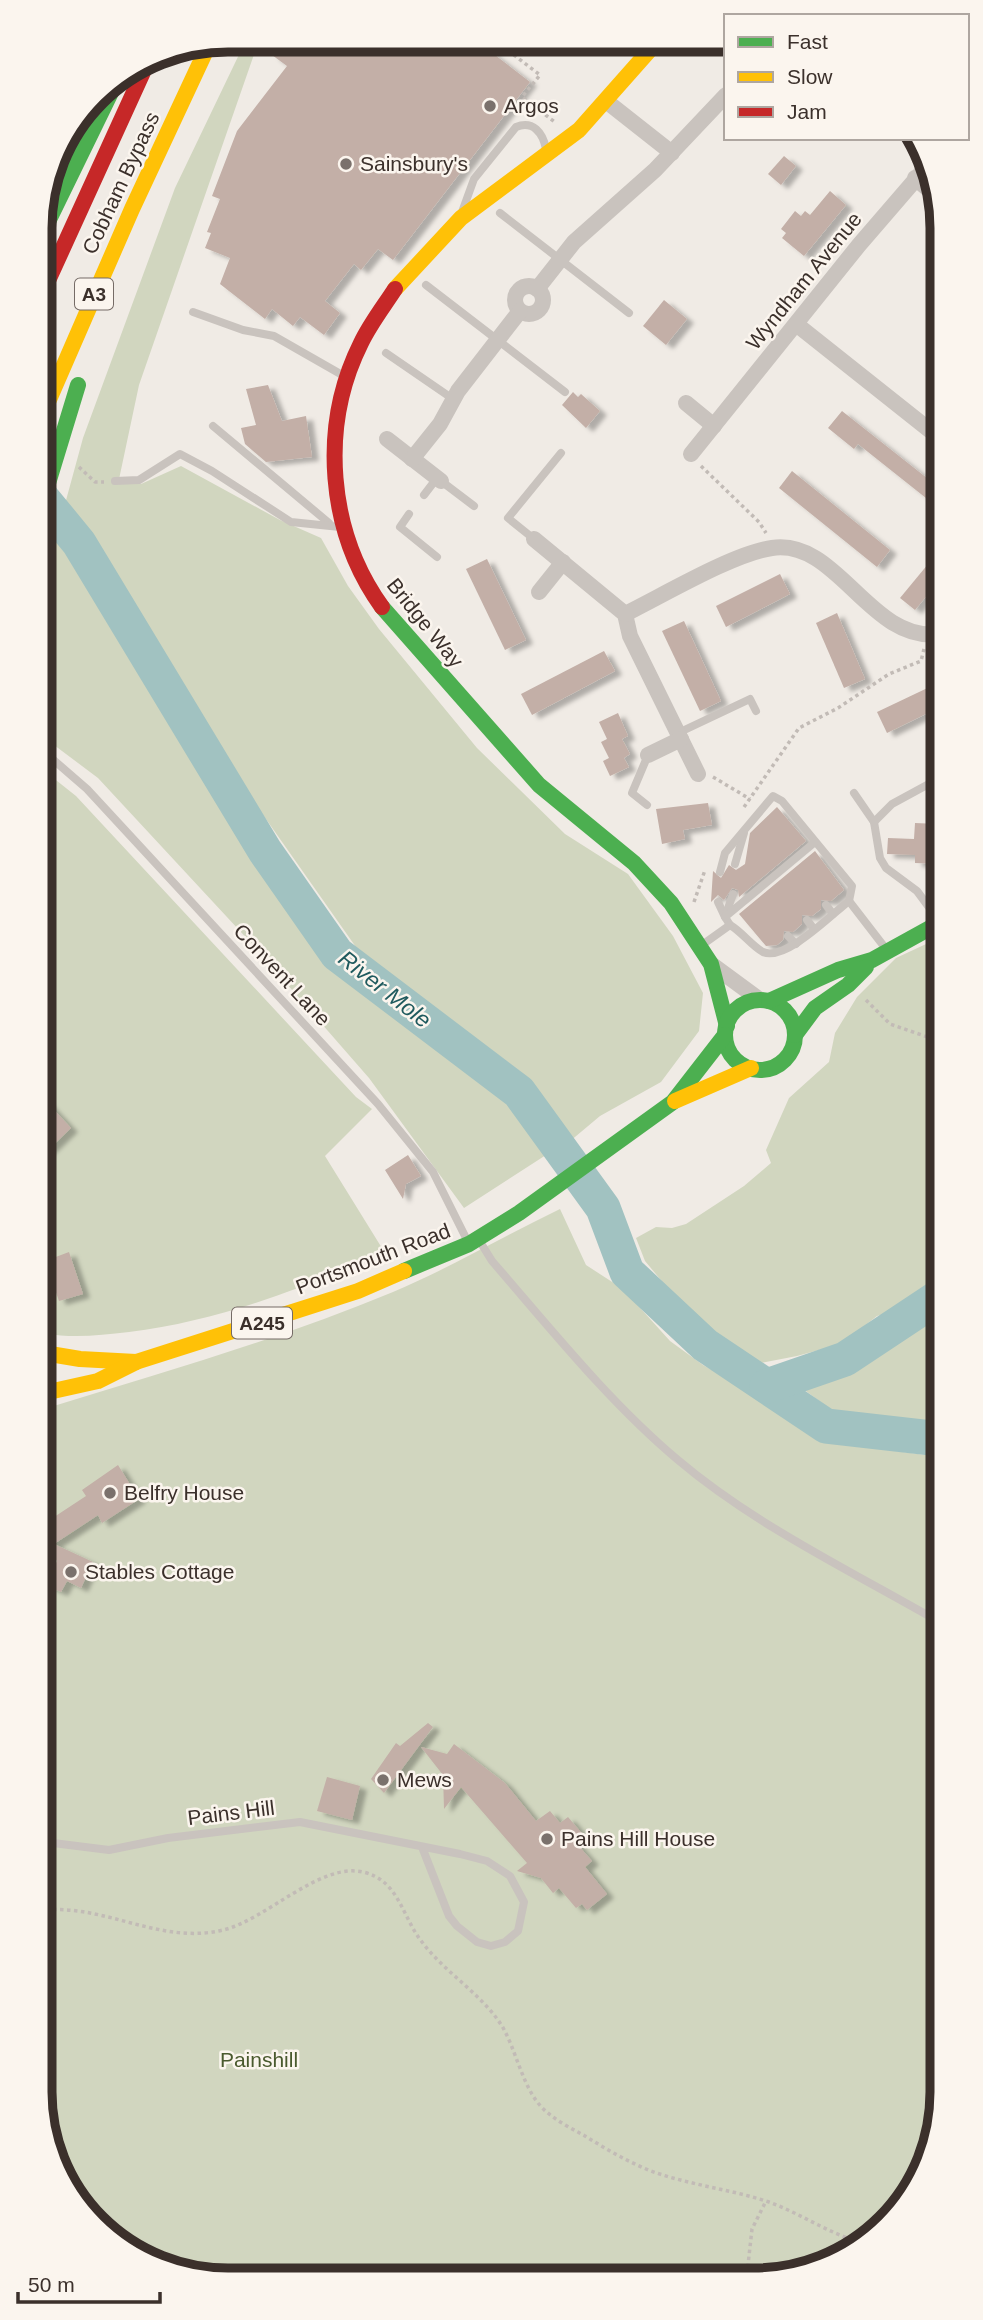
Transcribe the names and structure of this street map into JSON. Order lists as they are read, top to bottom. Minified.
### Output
{"streets":{"main road":["Cobham Bypass","A3","Bridge Way","Portsmouth Road","A245"],"street":["Wyndham Avenue"],"lane":["Convent Lane","Pains Hill"]},"crossings":[["Bridge Way","Portsmouth Road"],["Convent Lane","Portsmouth Road"]],"water":["River Mole"],"parks":["Painshill"],"places":["Argos","Sainsbury's","Belfry House","Stables Cottage","Mews","Pains Hill House"],"legend":["Fast","Slow","Jam"],"scale_bar":"50 m"}
